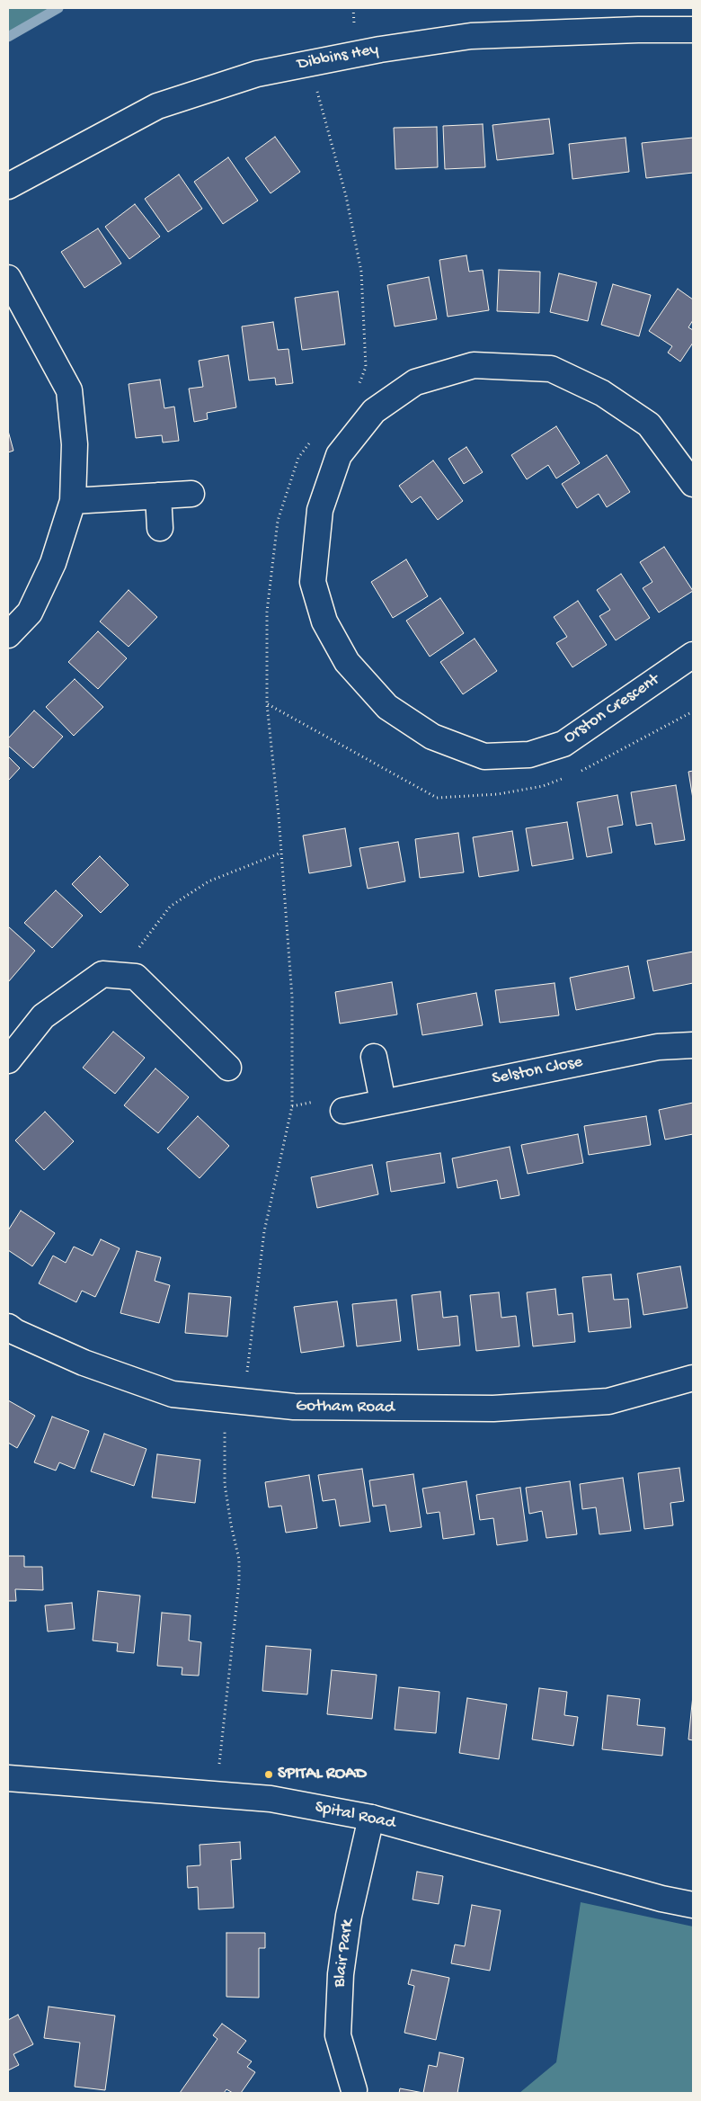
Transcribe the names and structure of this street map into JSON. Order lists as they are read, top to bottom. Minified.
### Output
{"streets":{"street":["Dibbins Hey","Orston Crescent","Selston Close","Gotham Road","Spital Road","Blair Park"]},"crossings":[["Spital Road","Blair Park"]],"places":["SPITAL ROAD"]}
